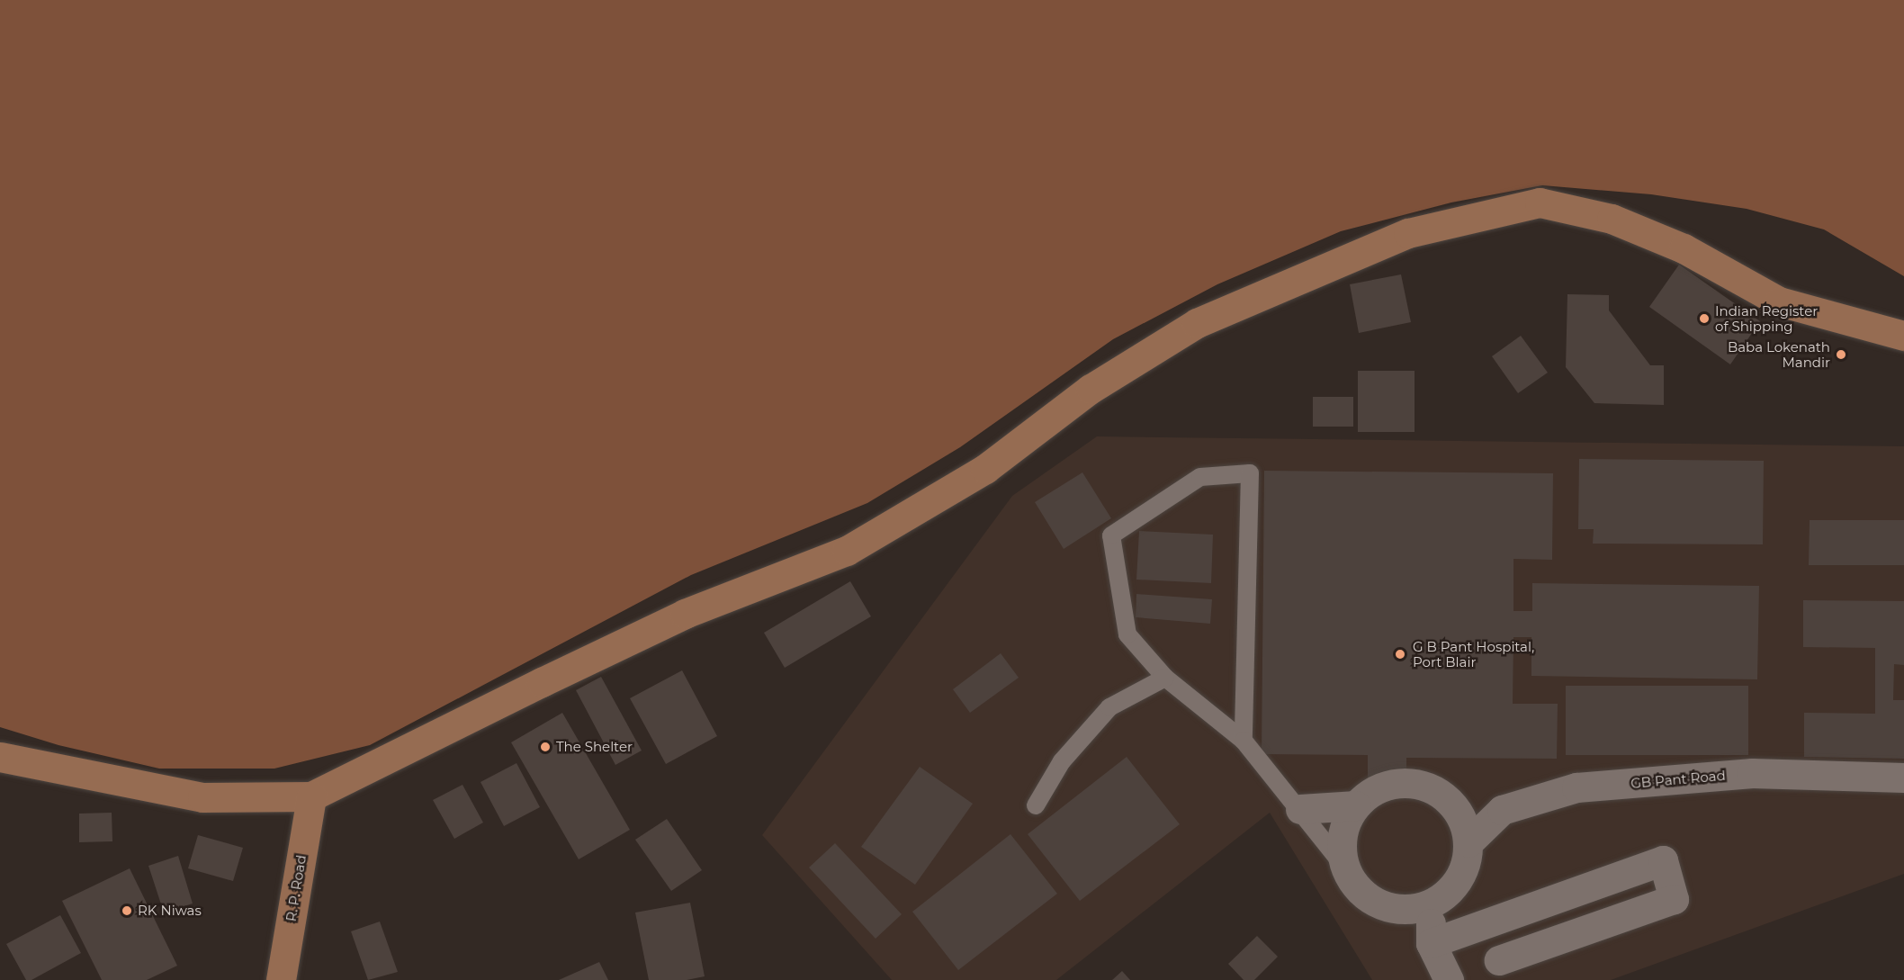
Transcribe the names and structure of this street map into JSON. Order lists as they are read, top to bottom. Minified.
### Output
{"streets":{"street":["GB Pant Road","R. P. Road"]},"places":["Indian Register of Shipping","Baba Lokenath Mandir","G B Pant Hospital, Port Blair","The Shelter","RK Niwas"]}
